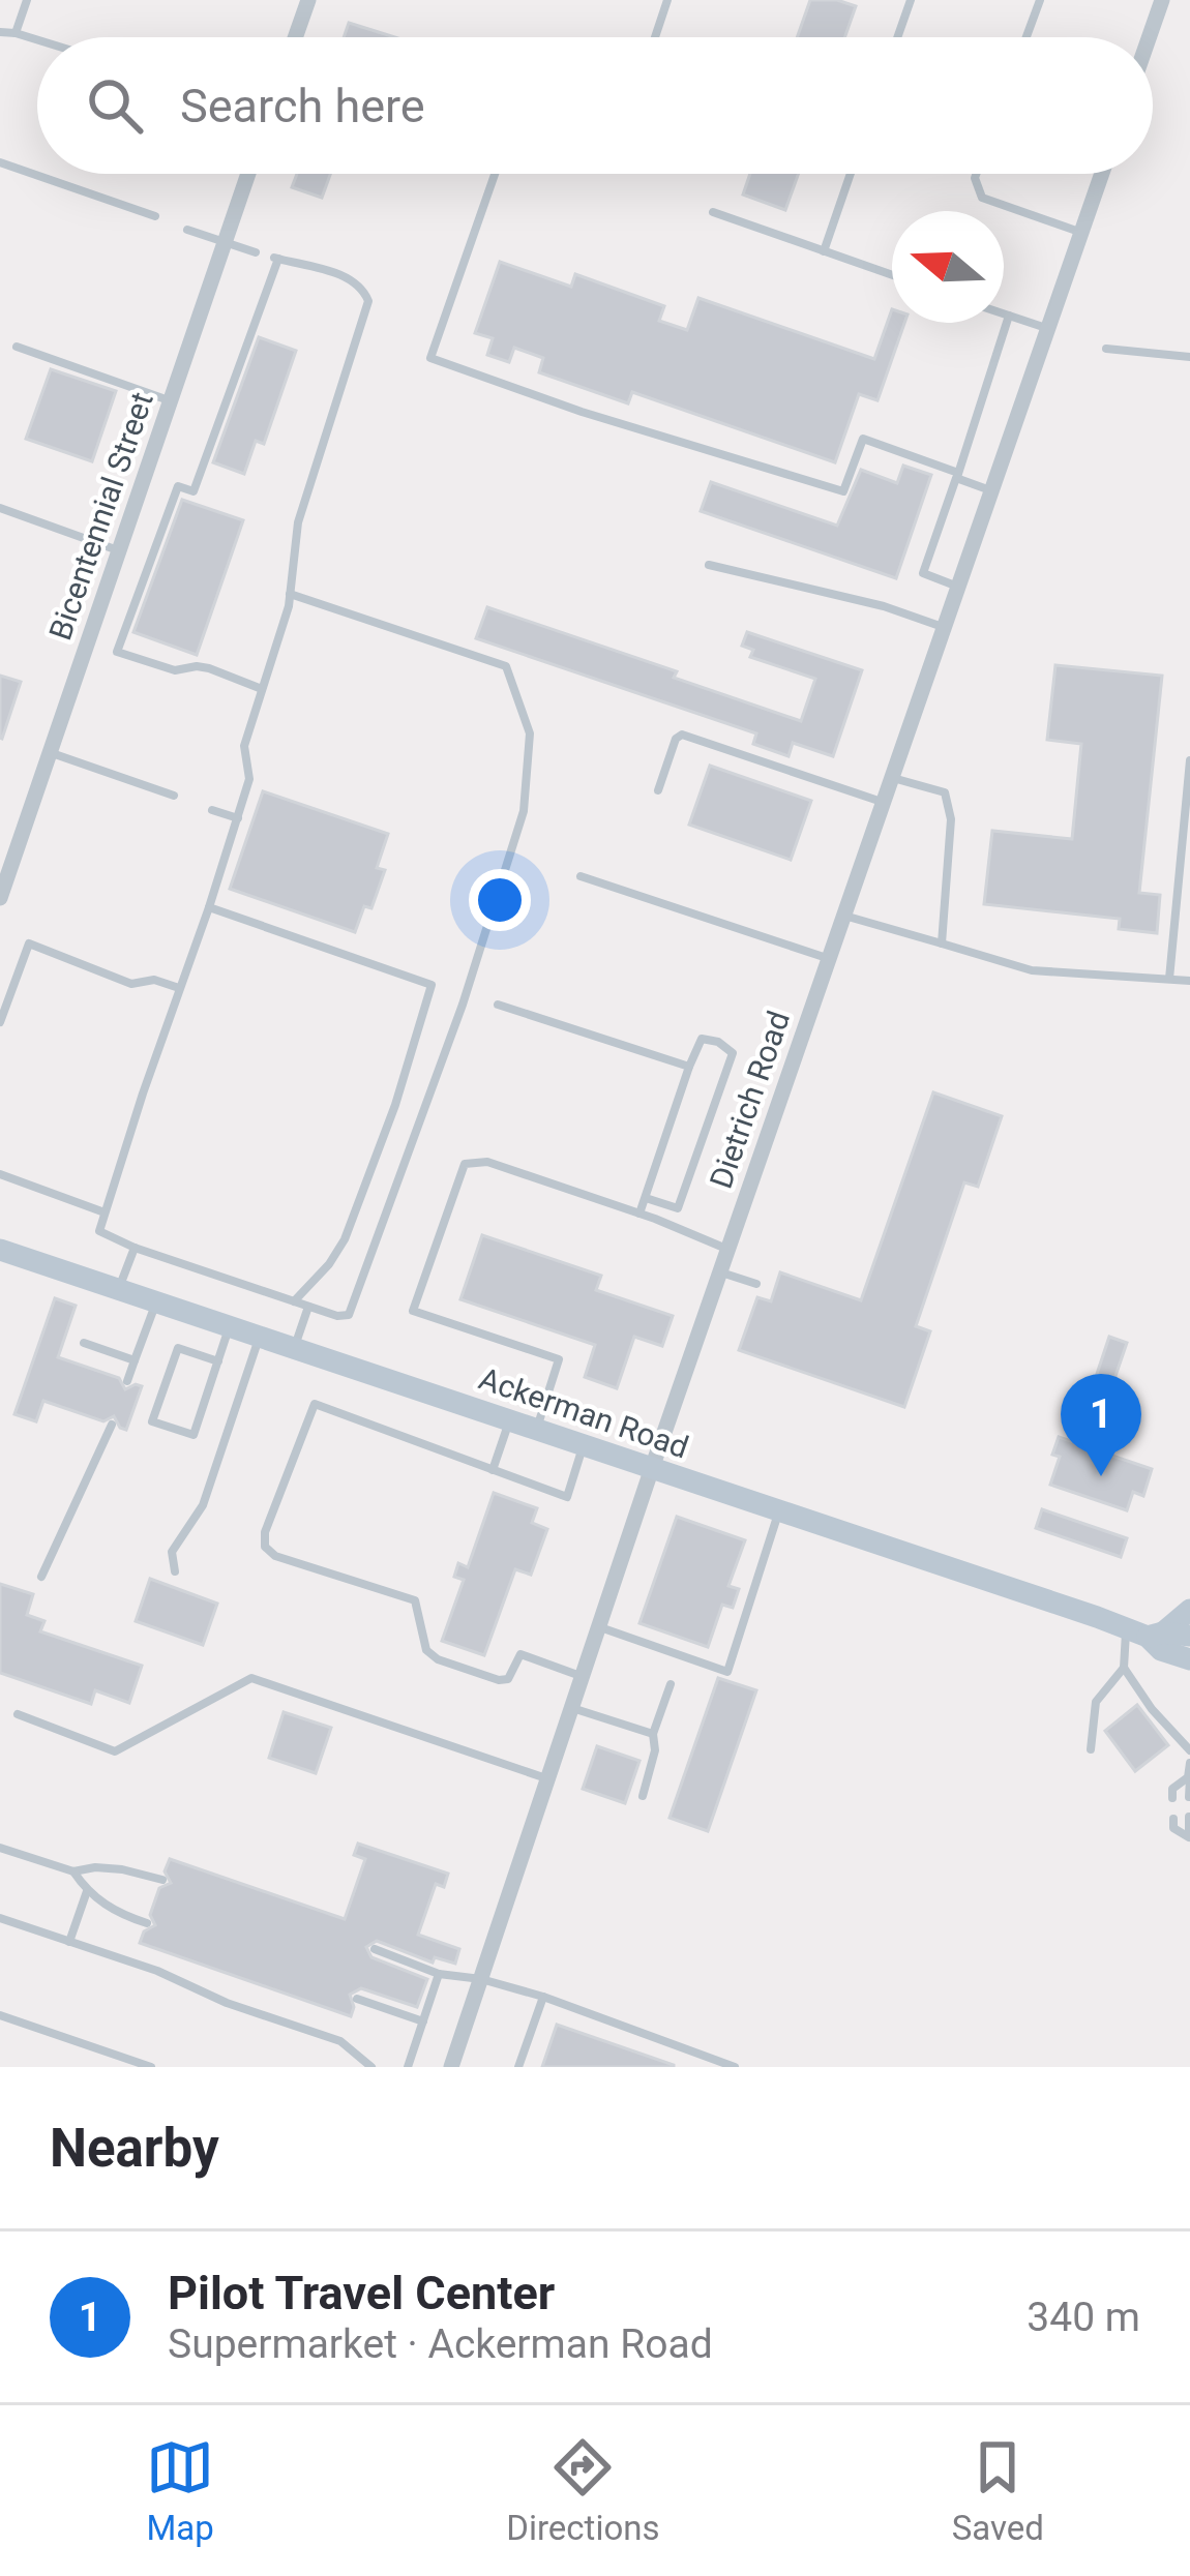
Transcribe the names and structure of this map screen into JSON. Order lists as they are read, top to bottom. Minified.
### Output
{"streets":{"street":["Bicentennial Street","Dietrich Road","Ackerman Road"]},"crossings":[["Dietrich Road","Ackerman Road"]],"north":"left","page":{"search":"Search here","pins":"1","heading":"Nearby","list":[{"mark":"1","name":"Pilot Travel Center","note":"Supermarket · Ackerman Road","value":"340 m"}],"nav":["Map","Directions","Saved"]}}
